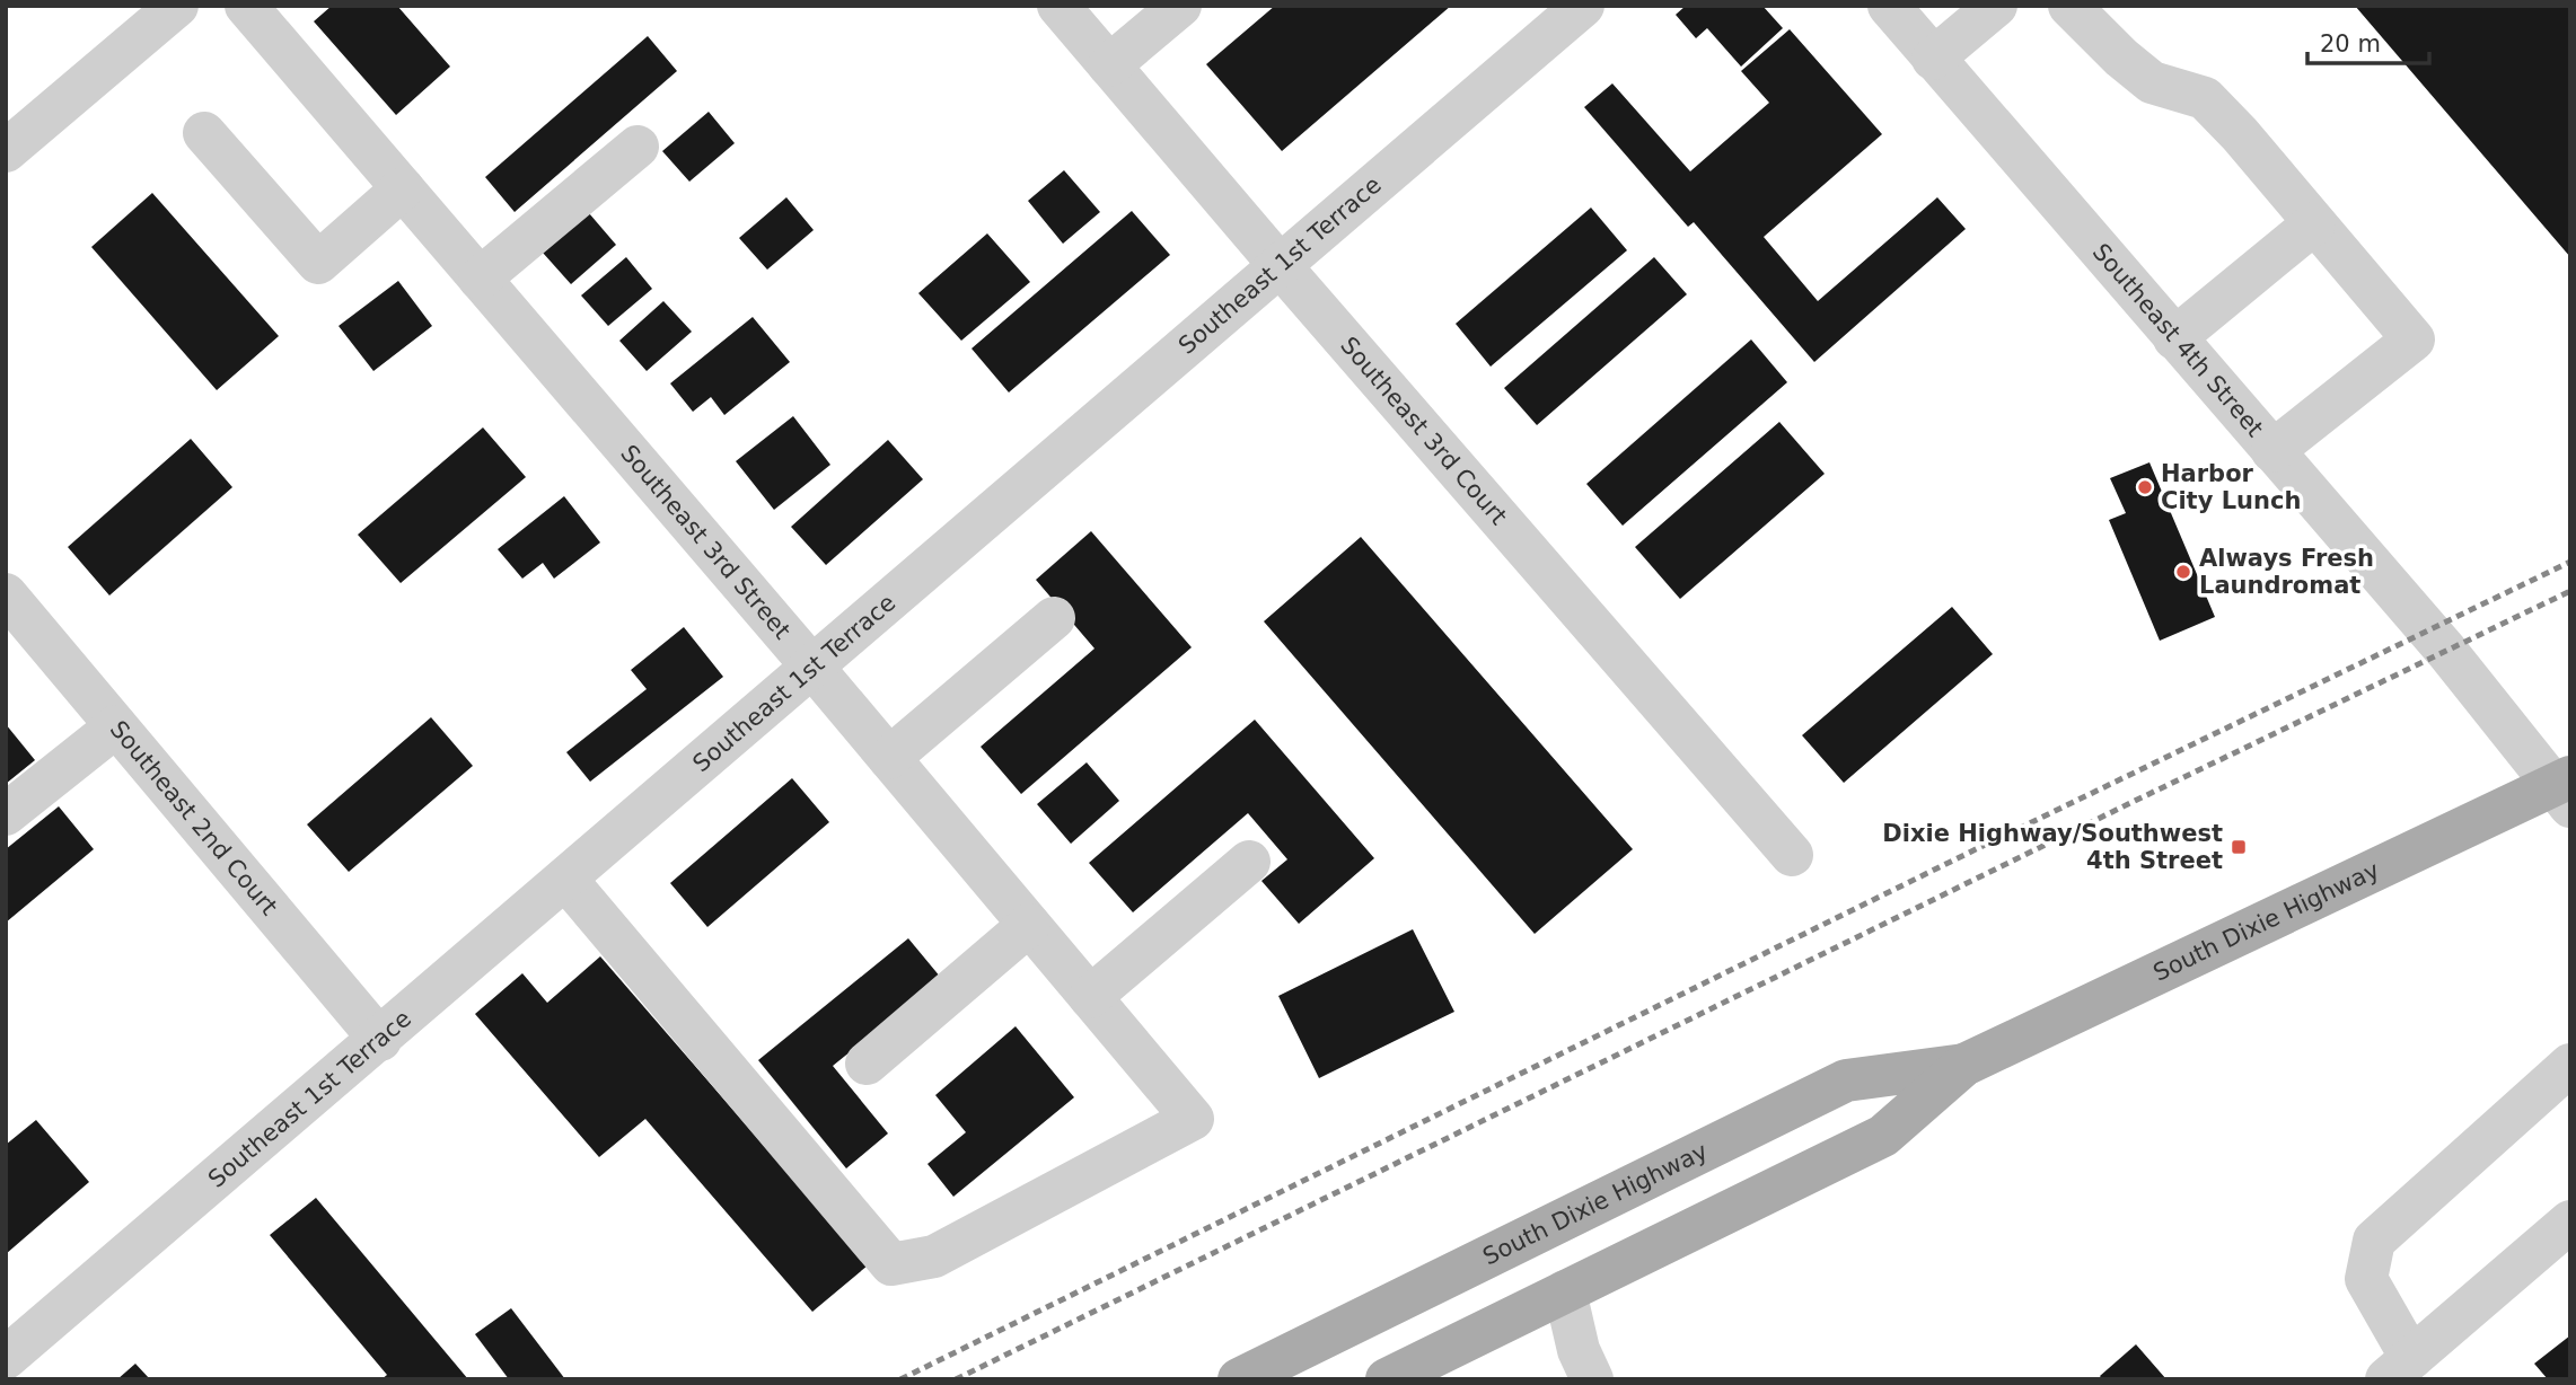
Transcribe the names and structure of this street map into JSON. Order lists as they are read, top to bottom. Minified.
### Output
{"streets":{"main road":["South Dixie Highway"],"street":["Southeast 1st Terrace","Southeast 4th Street","Southeast 3rd Court","Southeast 3rd Street","Southeast 2nd Court"]},"crossings":[["Southeast 1st Terrace","Southeast 3rd Court"],["Southeast 1st Terrace","Southeast 3rd Street"],["Southeast 1st Terrace","Southeast 2nd Court"],["Southeast 4th Street","South Dixie Highway"]],"places":{"other":["Harbor City Lunch","Always Fresh Laundromat"],"transit":["Dixie Highway/Southwest 4th Street"]},"scale_bar":"20 m"}
